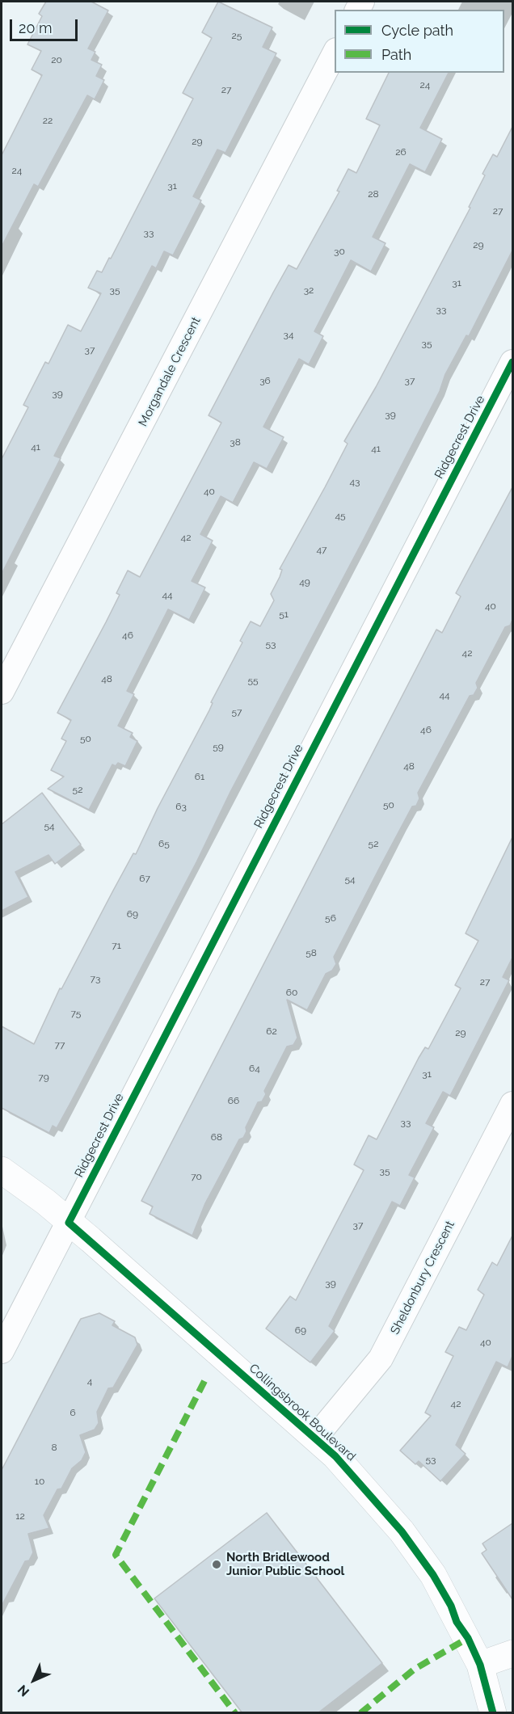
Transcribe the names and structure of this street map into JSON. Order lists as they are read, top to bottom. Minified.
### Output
{"streets":{"street":["Morgandale Crescent","Ridgecrest Drive","Sheldonbury Crescent","Collingsbrook Boulevard"]},"crossings":[["Ridgecrest Drive","Collingsbrook Boulevard"],["Sheldonbury Crescent","Collingsbrook Boulevard"]],"places":["North Bridlewood Junior Public School"],"house_numbers":["25","20","24","27","22","29","26","24","31","28","27","33","29","30","31","35","32","33","34","35","37","36","37","39","39","38","41","41","43","40","45","42","47","49","44","40","51","46","53","42","48","55","44","57","46","50","59","48","61","52","50","63","54","65","52","67","54","69","56","71","58","73","27","60","75","62","29","77","64","31","79","66","33","68","35","70","37","39","69","40","4","42","6","8","53","10","12"],"legend":["Cycle path","Path"],"scale_bar":"20 m","north":"bottom left"}
